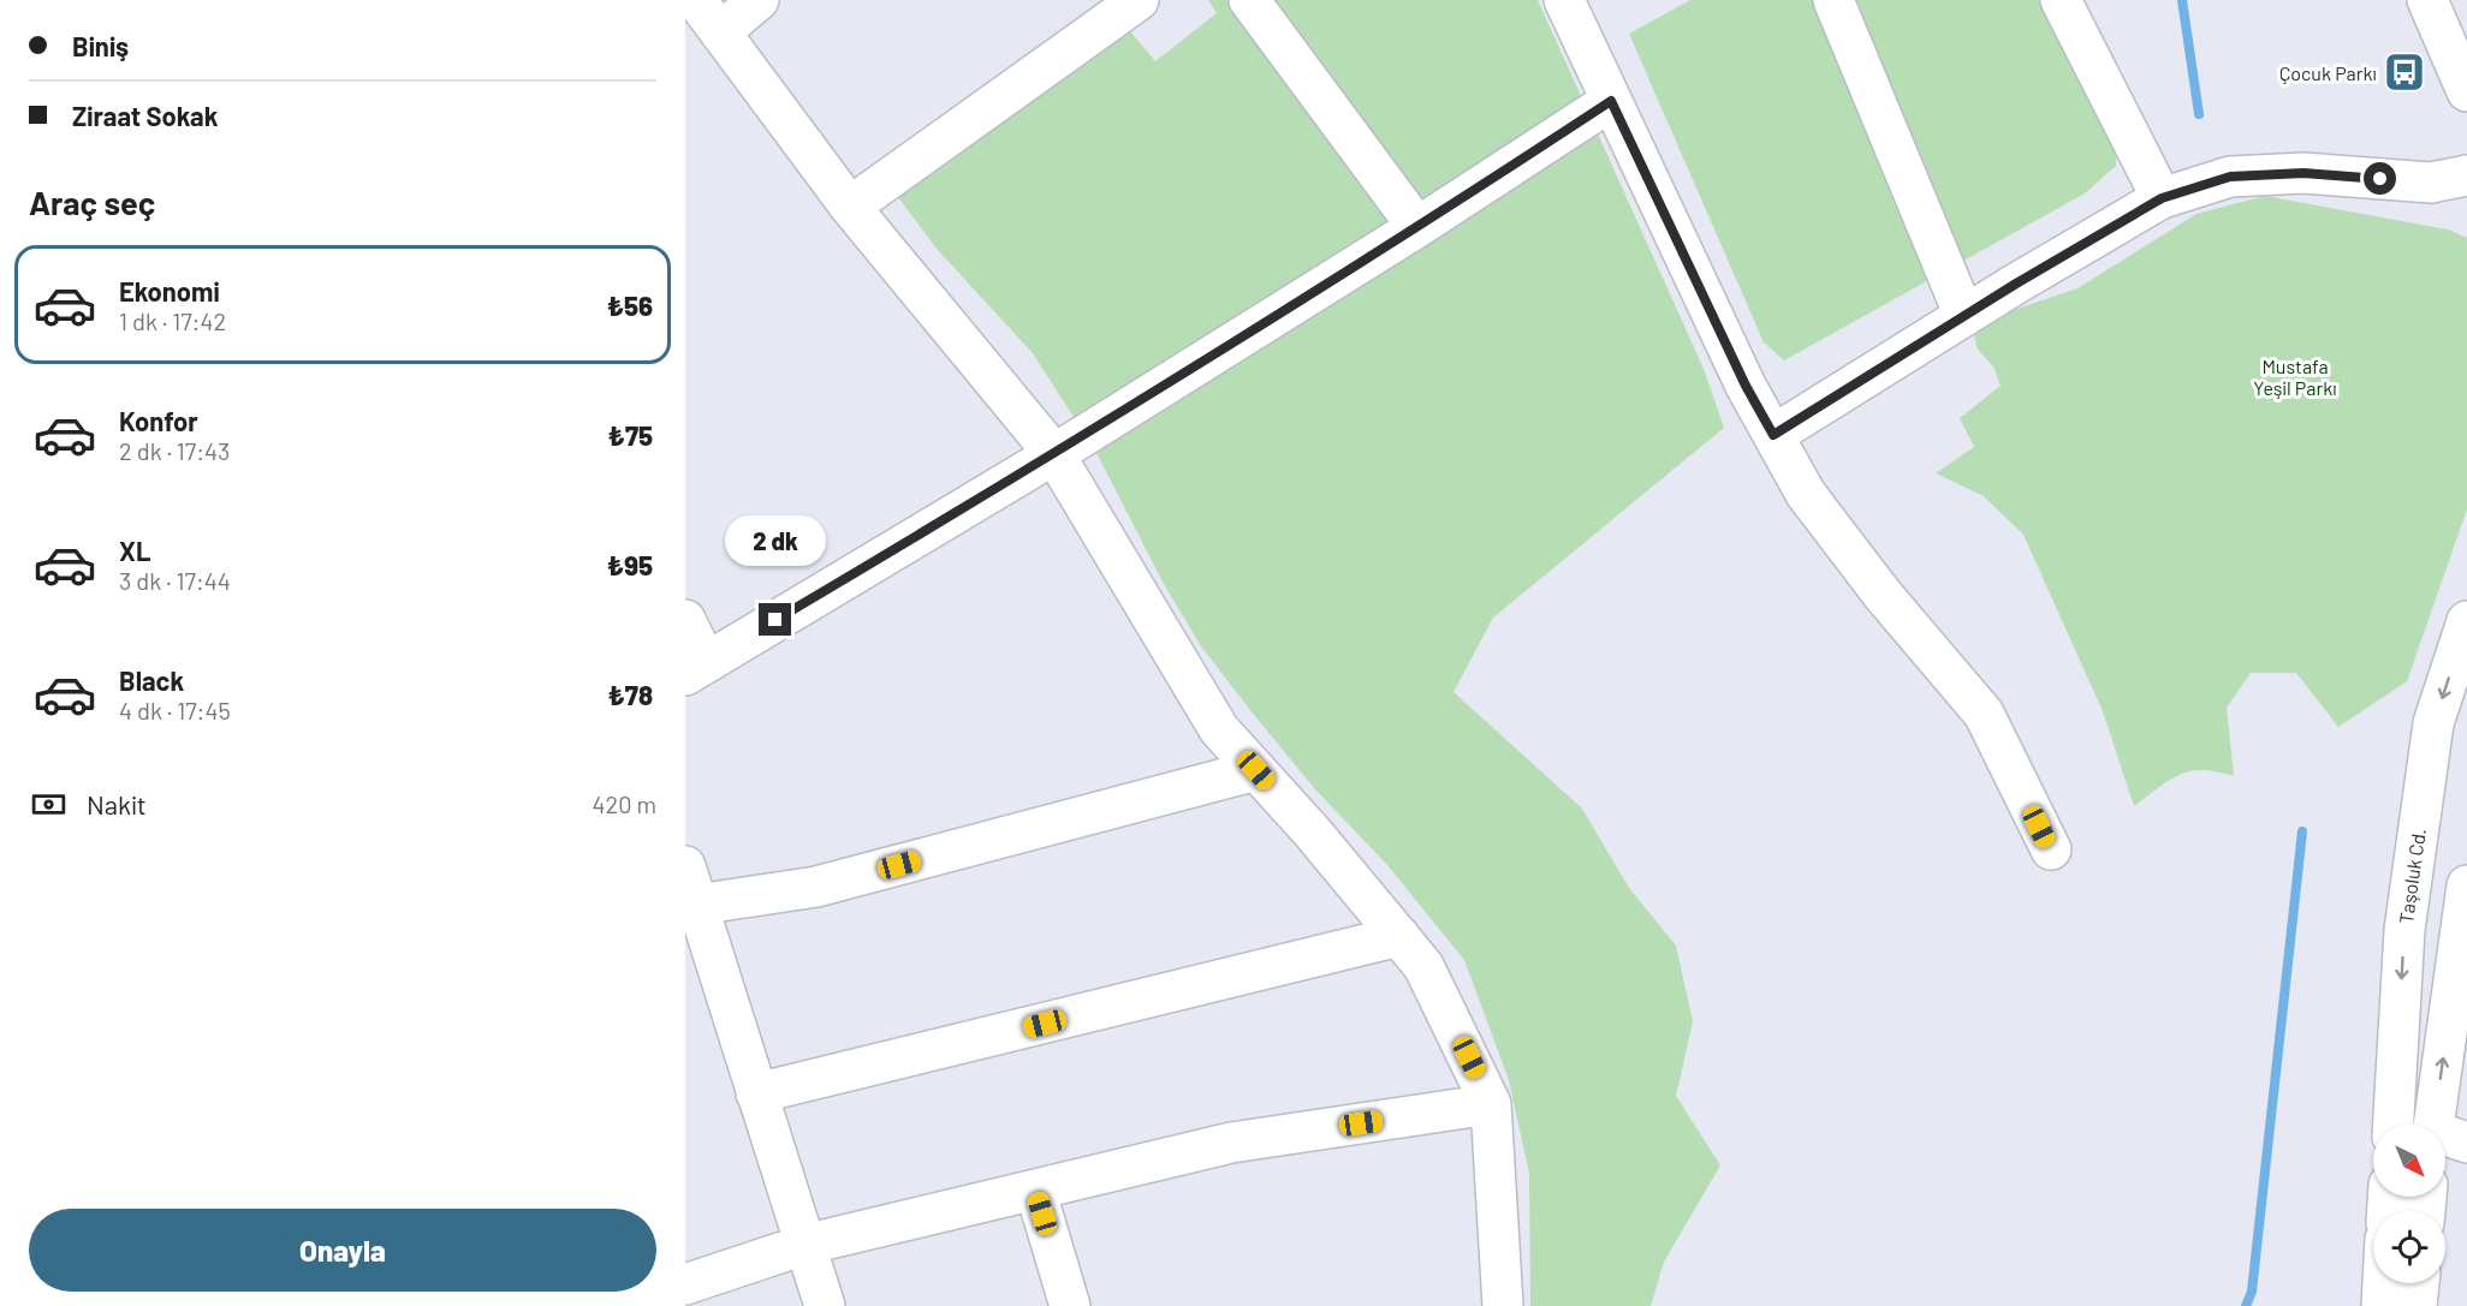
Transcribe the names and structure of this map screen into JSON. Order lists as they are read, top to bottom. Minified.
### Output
{"streets":{"street":["Taşoluk Cd."]},"parks":["Mustafa Yeşil Parkı"],"places":{"bus stop":["Çocuk Parkı"]},"north":"bottom right","page":{"banner":["Biniş","Ziraat Sokak"],"heading":"Araç seç","list":[{"name":"Ekonomi","note":"1 dk · 17:42","value":"₺56"},{"name":"Konfor","note":"2 dk · 17:43","value":"₺75"},{"name":"XL","note":"3 dk · 17:44","value":"₺95"},{"name":"Black","note":"4 dk · 17:45","value":"₺78"}],"bubble":"2 dk","pay":["Nakit","420 m"],"buttons":"Onayla"}}
